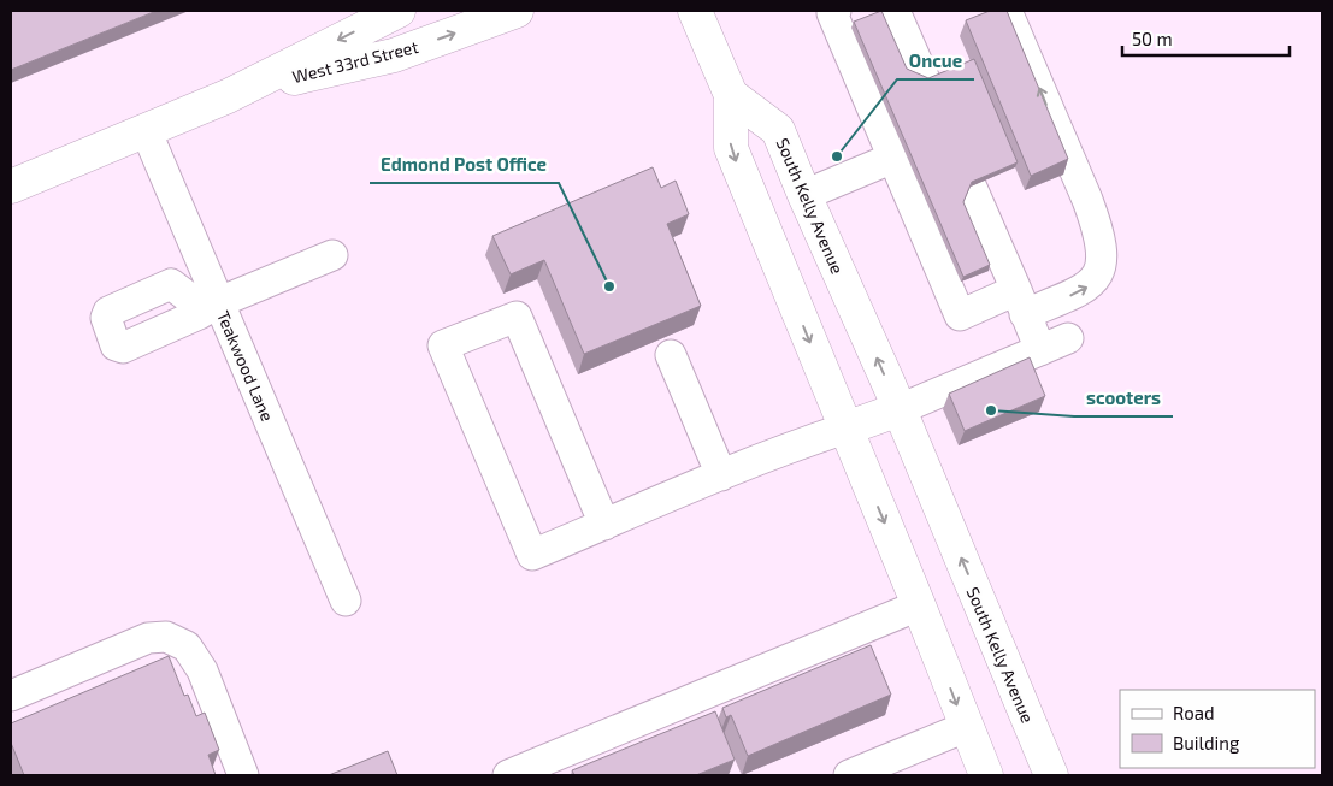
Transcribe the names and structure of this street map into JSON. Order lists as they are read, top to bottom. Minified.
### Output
{"streets":{"main road":["West 33rd Street","South Kelly Avenue"],"street":["Teakwood Lane"]},"crossings":[["West 33rd Street","Teakwood Lane"]],"places":["Oncue","Edmond Post Office","scooters"],"legend":["Road","Building"],"scale_bar":"50 m"}
